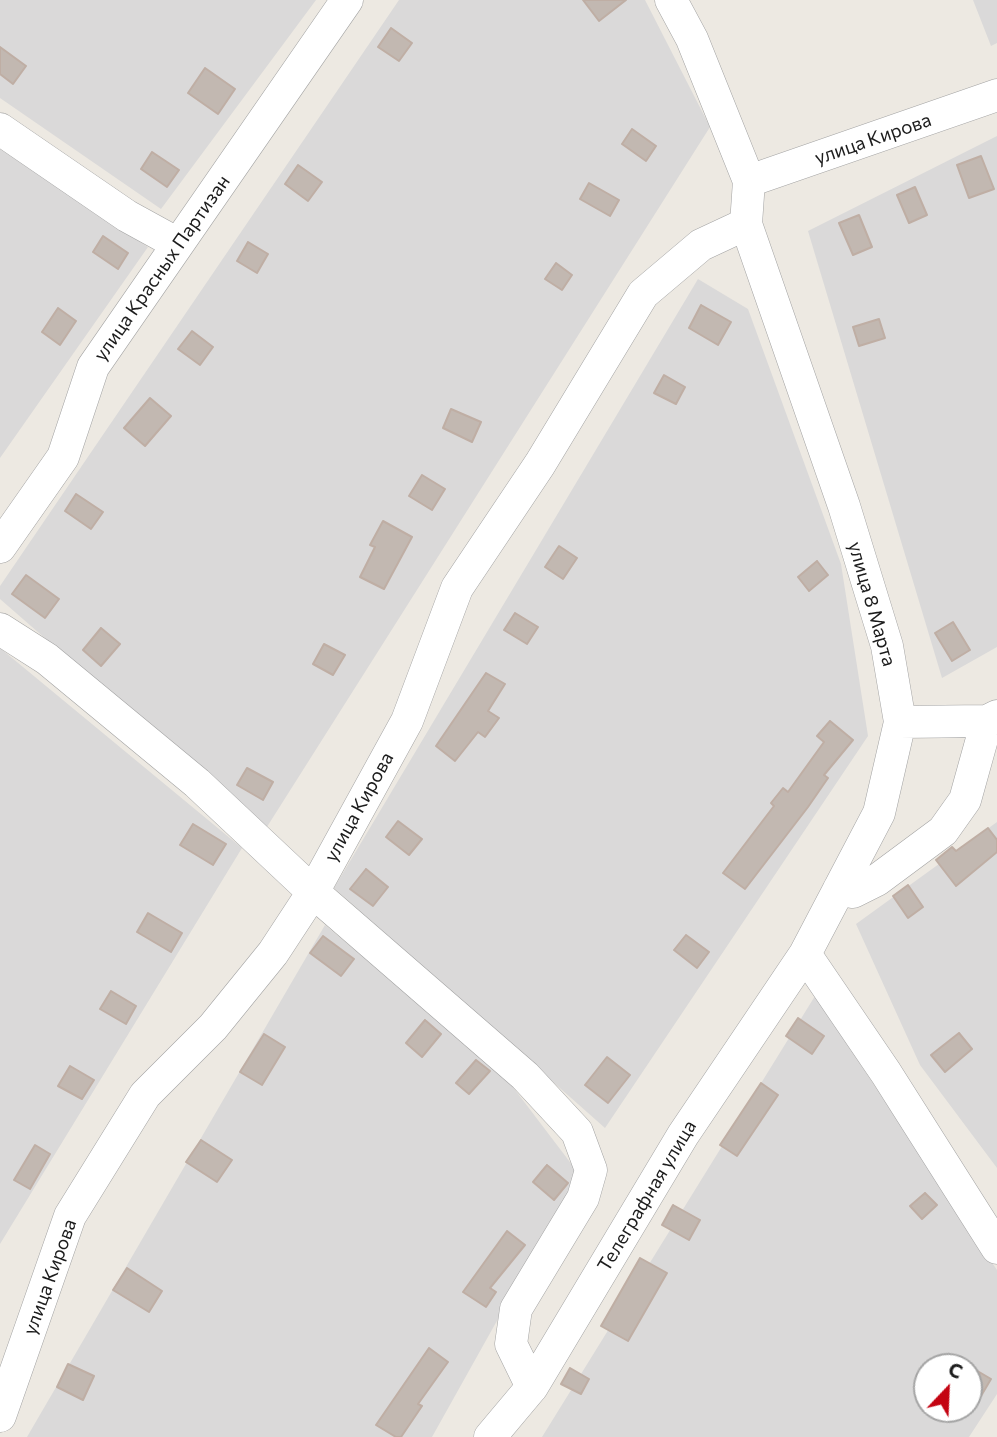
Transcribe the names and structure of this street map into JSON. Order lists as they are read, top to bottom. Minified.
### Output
{"streets":{"street":["улица Кирова","улица Красных Партизан","улица 8 Марта","Телеграфная улица"]},"crossings":[["улица Кирова","улица 8 Марта"],["улица 8 Марта","Телеграфная улица"]],"north":"top right"}
